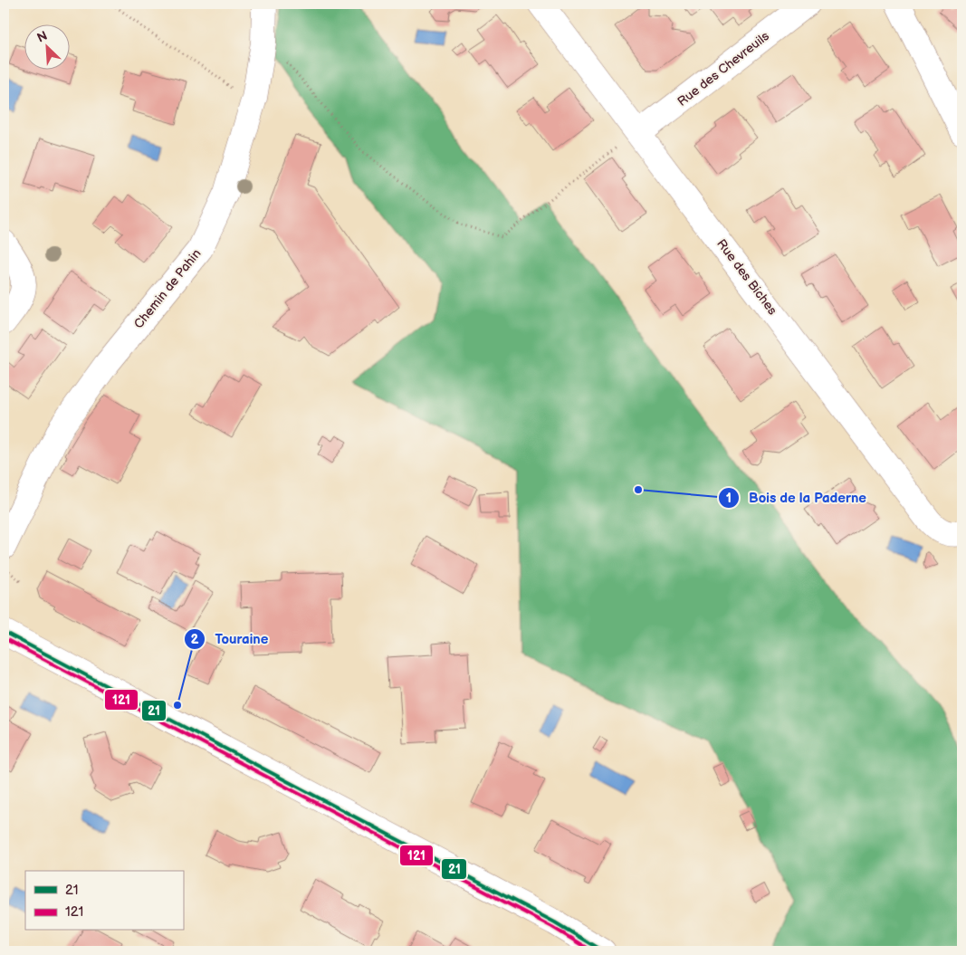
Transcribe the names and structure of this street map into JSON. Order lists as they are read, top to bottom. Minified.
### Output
{"streets":{"main road":["Rue des Chevreuils","Rue des Biches","Chemin de Pahin"]},"crossings":[["Rue des Chevreuils","Rue des Biches"]],"places":["Bois de la Paderne","Touraine"],"lines":["transit line 21","transit line 121"],"legend":["21","121"],"north":"top left"}
